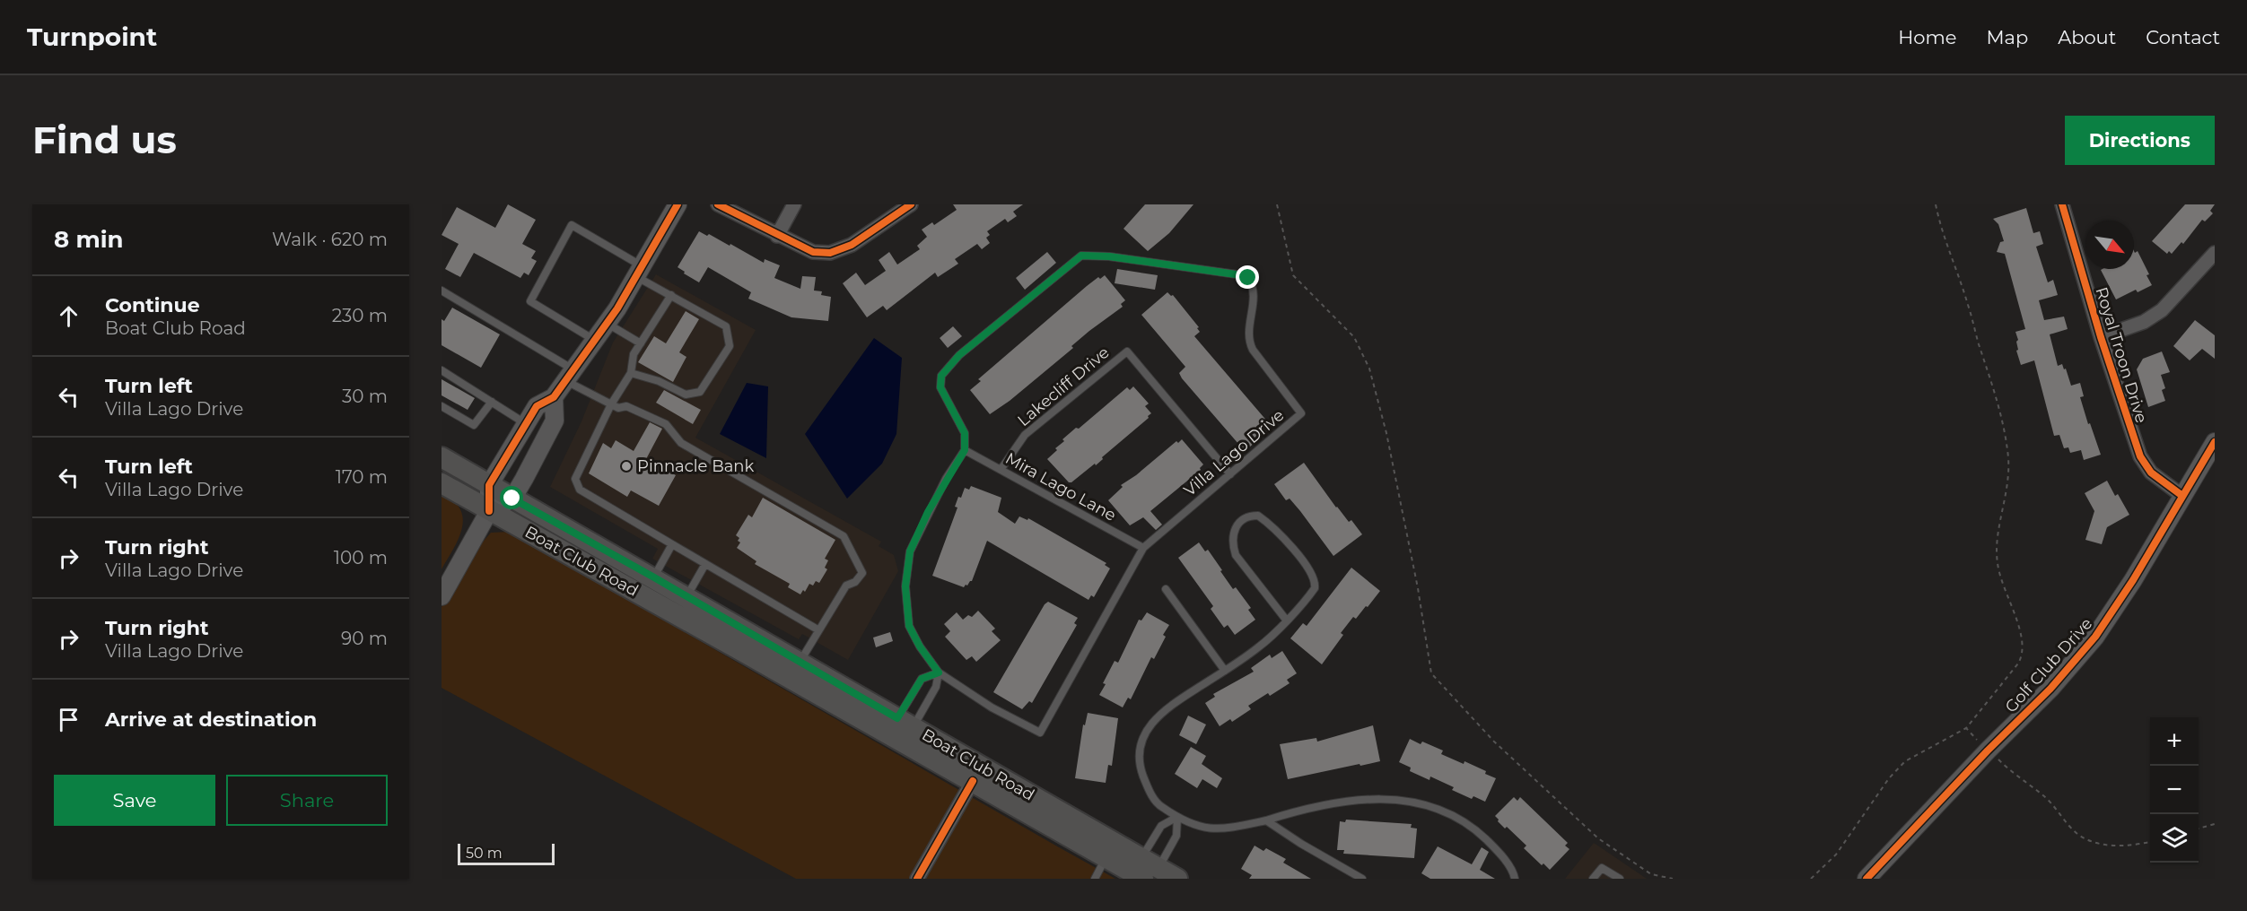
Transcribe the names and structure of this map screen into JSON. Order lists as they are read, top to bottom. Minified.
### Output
{"streets":{"main road":["Boat Club Road"],"street":["Royal Troon Drive","Golf Club Drive"],"lane":["Lakecliff Drive","Villa Lago Drive","Mira Lago Lane"]},"crossings":[["Royal Troon Drive","Golf Club Drive"],["Lakecliff Drive","Villa Lago Drive"],["Lakecliff Drive","Mira Lago Lane"],["Villa Lago Drive","Mira Lago Lane"]],"places":["Pinnacle Bank"],"scale_bar":"50 m","north":"bottom right","page":{"header":"Turnpoint","nav":["Home","Map","About","Contact"],"buttons":["Directions",["Save","Share"]],"title":"Find us","heading":["8 min","Walk · 620 m"],"list":[["Continue","Boat Club Road","230 m"],["Turn left","Villa Lago Drive","30 m"],["Turn left","Villa Lago Drive","170 m"],["Turn right","Villa Lago Drive","100 m"],["Turn right","Villa Lago Drive","90 m"],"Arrive at destination"],"map_buttons":["+","−"],"scale":"50 m"}}
